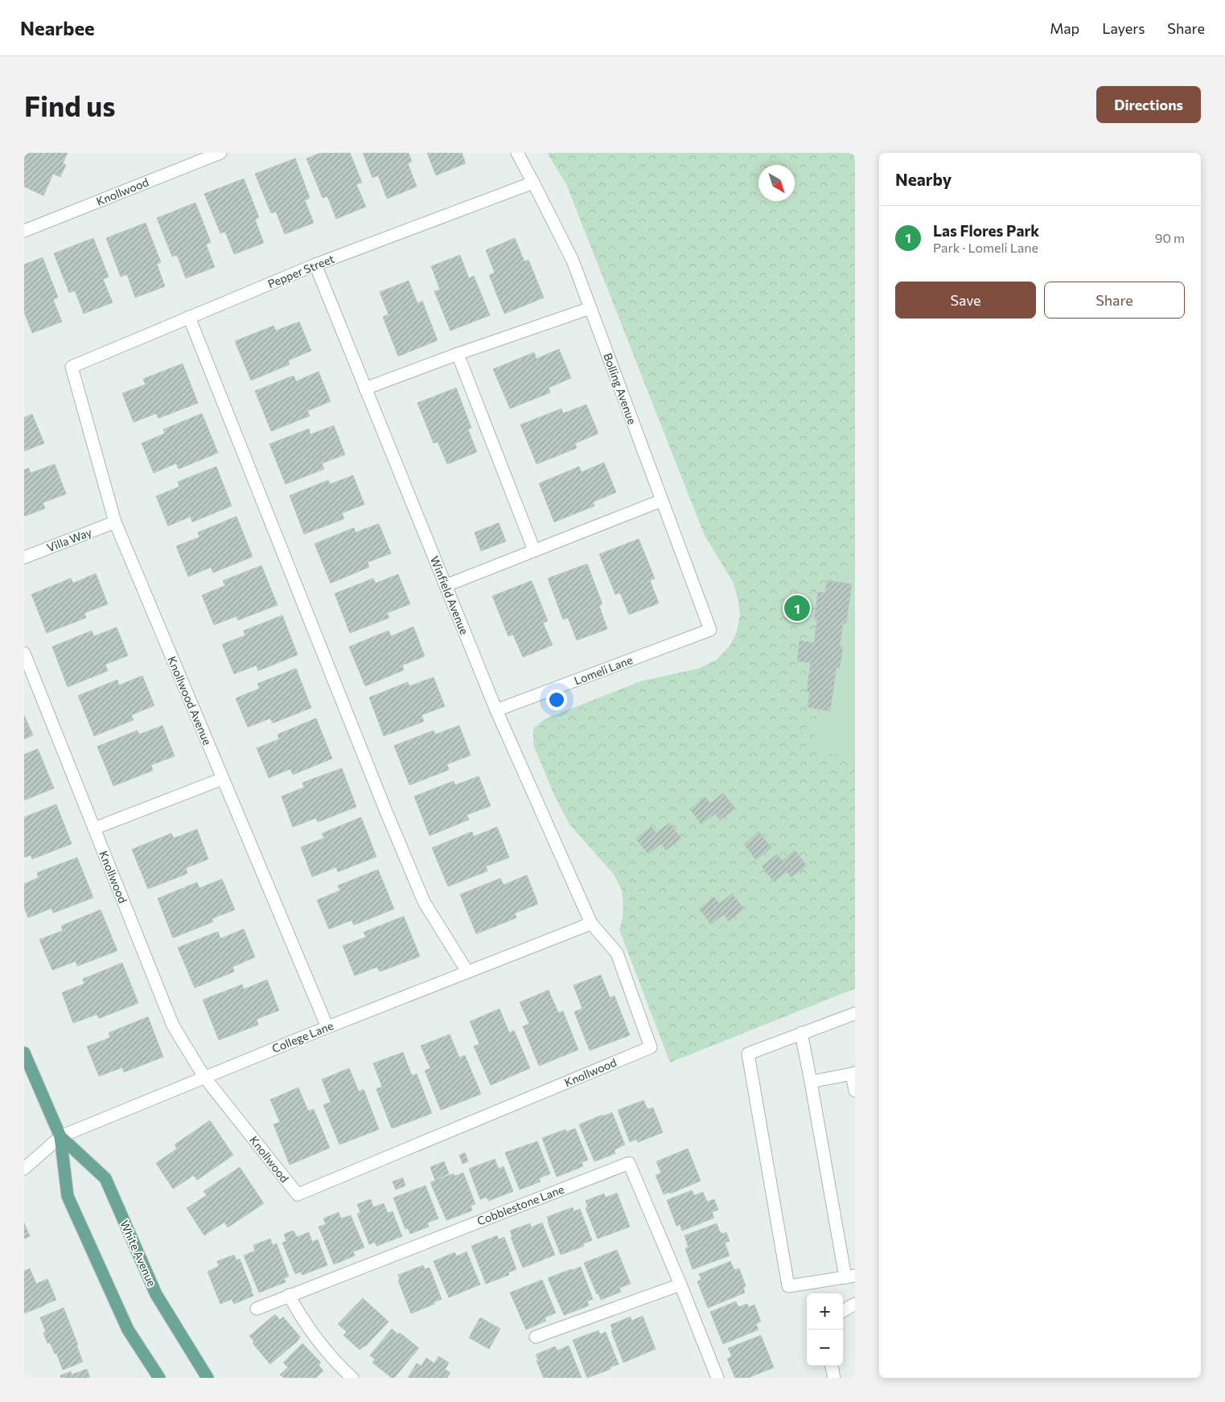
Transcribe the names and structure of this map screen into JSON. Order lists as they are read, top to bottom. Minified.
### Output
{"streets":{"main road":["White Avenue"],"street":["Knollwood","Pepper Street","Bolling Avenue","Villa Way","Winfield Avenue","Lomeli Lane","Knollwood Avenue","College Lane","Cobblestone Lane"]},"crossings":[["Knollwood","Winfield Avenue"],["Knollwood","College Lane"],["Pepper Street","Bolling Avenue"],["Pepper Street","Winfield Avenue"],["Pepper Street","Knollwood Avenue"],["Bolling Avenue","Lomeli Lane"],["Villa Way","Knollwood Avenue"],["Winfield Avenue","Lomeli Lane"],["Winfield Avenue","College Lane"],["Knollwood Avenue","College Lane"],["College Lane","White Avenue"]],"north":"bottom right","page":{"header":"Nearbee","nav":["Map","Layers","Share"],"buttons":["Directions",["Save","Share"]],"title":"Find us","heading":"Nearby","list":[{"mark":"1","name":"Las Flores Park","note":"Park · Lomeli Lane","value":"90 m"}],"pins":"1","map_buttons":["+","−"]}}
